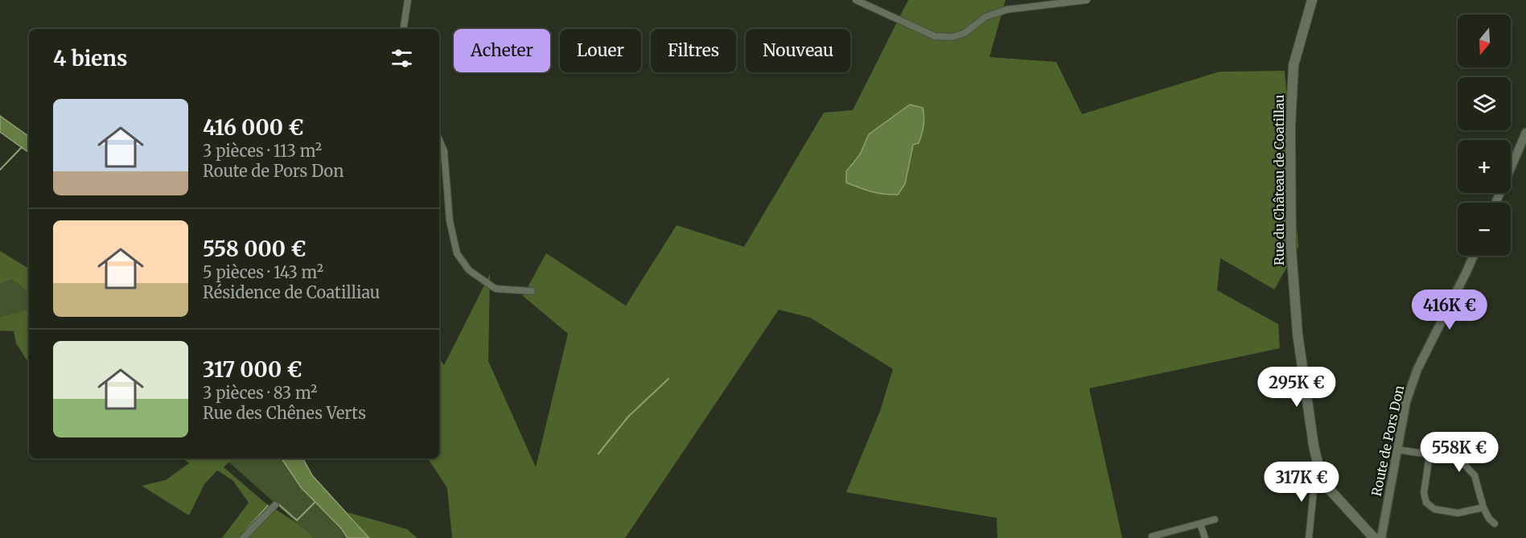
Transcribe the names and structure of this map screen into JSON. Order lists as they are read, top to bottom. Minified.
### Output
{"streets":{"main road":["Rue du Château de Coatillau"],"street":["Route de Pors Don"]},"north":"bottom","page":{"map_buttons":["+","−"],"chip":["Acheter","Louer","Filtres","Nouveau"],"heading":"4 biens","list":[{"name":"416 000 €","note":"3 pièces · 113 m² · Route de Pors Don"},{"name":"558 000 €","note":"5 pièces · 143 m² · Résidence de Coatilliau"},{"name":"317 000 €","note":"3 pièces · 83 m² · Rue des Chênes Verts"}],"price":["416K €","295K €","558K €","317K €"]}}
